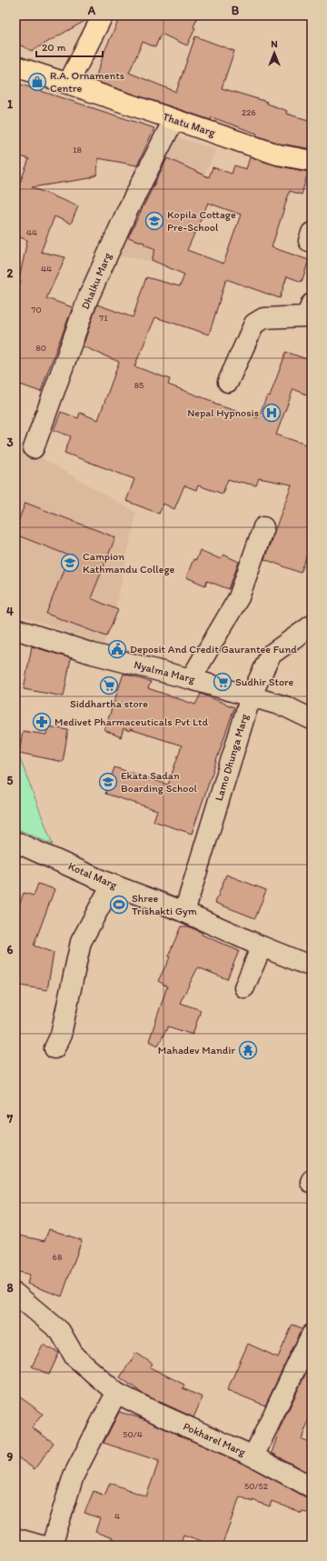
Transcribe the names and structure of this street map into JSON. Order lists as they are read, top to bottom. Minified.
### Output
{"streets":{"main road":["Thatu Marg"],"street":["Dhalku Marg","Nyalma Marg","Lamo Dhunga Marg","Kotal Marg","Pokharel Marg"]},"crossings":[["Thatu Marg","Dhalku Marg"],["Nyalma Marg","Lamo Dhunga Marg"],["Lamo Dhunga Marg","Kotal Marg"]],"places":{"shop":["R.A. Ornaments Centre"],"school or university":["Kopila Cottage Pre-School","Campion Kathmandu College","Ekata Sadan Boarding School"],"hospital":["Nepal Hypnosis"],"public building":["Deposit And Credit Gaurantee Fund"],"supermarket":["Sudhir Store","Siddhartha store"],"pharmacy":["Medivet Pharmaceuticals Pvt Ltd"],"sports":["Shree Trishakti Gym"],"temple":["Mahadev Mandir"]},"house_numbers":["226","18","44","44","70","71","80","85","68","50/4","50/52","4"],"scale_bar":"20 m","north":"top","grid":{"columns":["A","B"],"rows":["1","2","3","4","5","6","7","8","9"]}}
